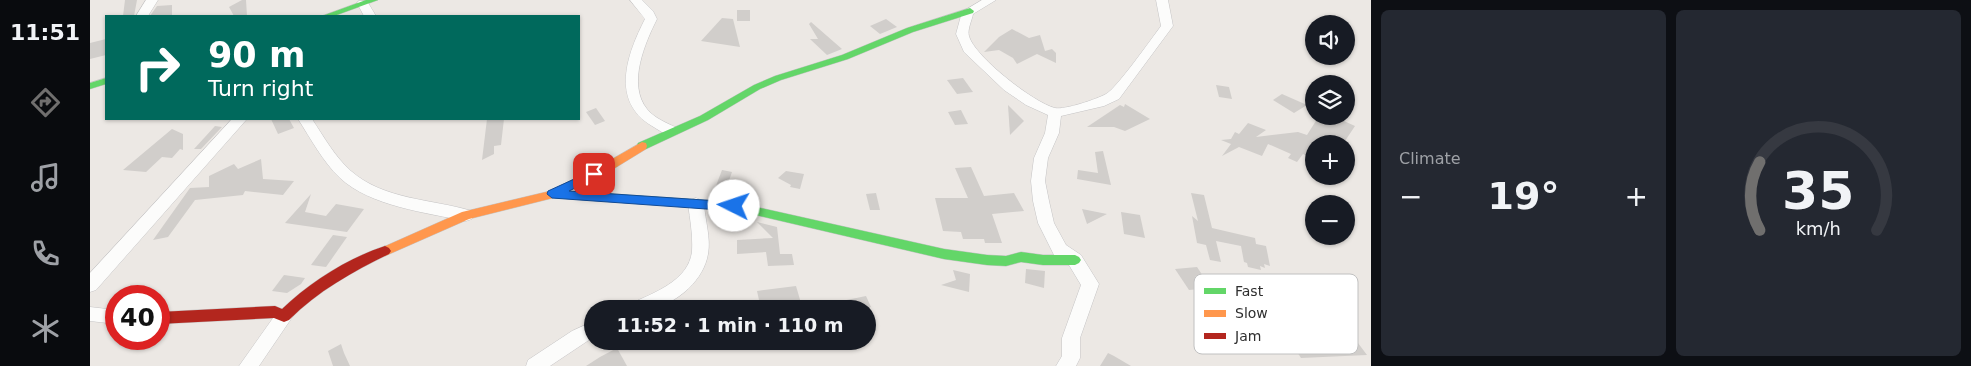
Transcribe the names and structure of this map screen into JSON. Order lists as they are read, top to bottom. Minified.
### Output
{"legend":["Fast","Slow","Jam"],"page":{"tabs":"11:51","tile":"Climate","map_buttons":["+","−"],"turn":["90 m","Turn right"],"heat":["−","19°","+"],"limit":"40","trip":"11:52 · 1 min · 110 m","gauge":["35","km/h"]}}
